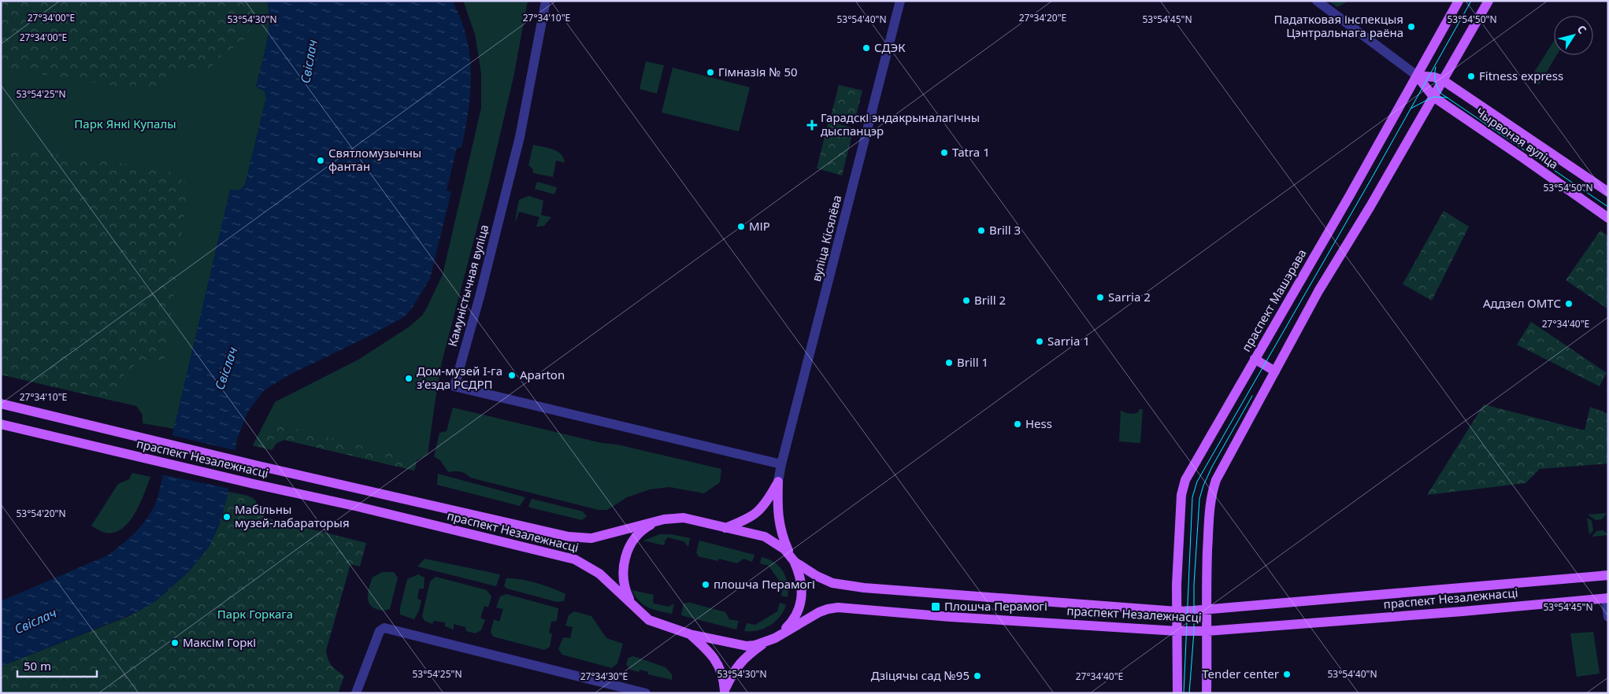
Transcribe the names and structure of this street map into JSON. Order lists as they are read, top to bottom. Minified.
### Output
{"streets":{"main road":["Чырвоная вуліца","праспект Машэрава","праспект Незалежнасці"],"street":["вуліца Кісялёва","Камуністычная вуліца"]},"crossings":[["Чырвоная вуліца","праспект Машэрава"],["вуліца Кісялёва","Камуністычная вуліца"],["праспект Машэрава","праспект Незалежнасці"]],"water":["Свіслач"],"parks":["Парк Янкі Купалы","Парк Горкага"],"places":{"other":["Падатковая інспекцыя Цэнтральнага раёна","СДЭК","Гімназія № 50","Fitness express","Tatra 1","Святломузычны фантан","МІР","Brill 3","Sarria 2","Brill 2","Аддзел ОМТС","Sarria 1","Brill 1","Aparton","Дом-музей I-га зʼезда РСДРП","Hess","Мабільны музей-лабараторыя","плошча Перамогі","Максім Горкі","Tender center","Дзіцячы сад №95"],"health":["Гарадскі эндакрыналагічны дыспанцэр"],"transit":["Плошча Перамогі"]},"scale_bar":"50 m","north":"top right","coordinates":["27°34'20\"E","27°34'00\"E","27°34'10\"E","53°54'30\"N","53°54'40\"N","53°54'45\"N","53°54'50\"N","53°54'25\"N","27°34'40\"E","53°54'20\"N","27°34'30\"E"]}
